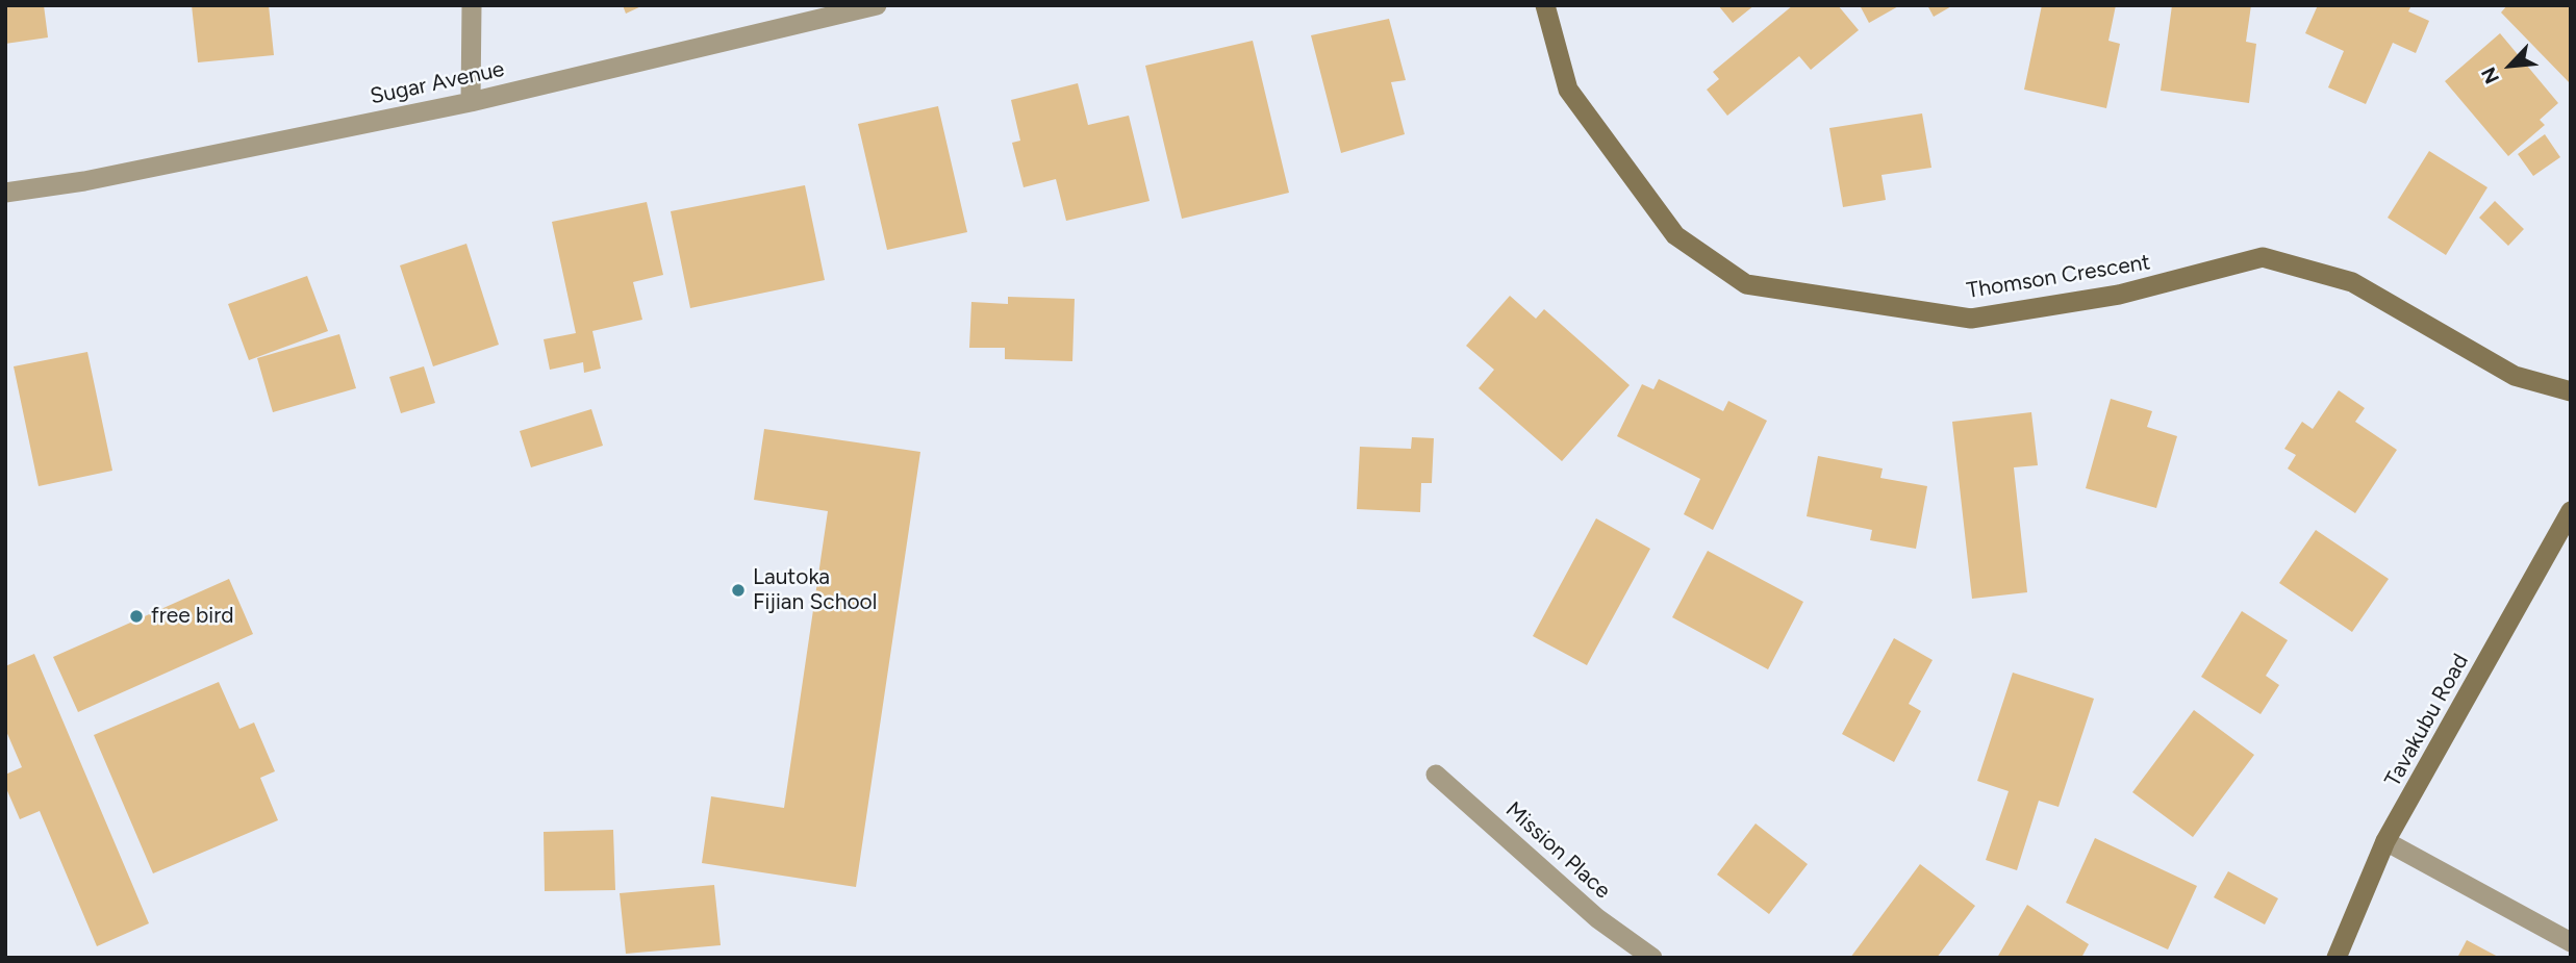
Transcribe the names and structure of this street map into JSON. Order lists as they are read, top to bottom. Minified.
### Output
{"streets":{"main road":["Thomson Crescent","Tavakubu Road"],"street":["Sugar Avenue","Mission Place"]},"places":["Lautoka Fijian School","free bird"],"north":"bottom left"}
